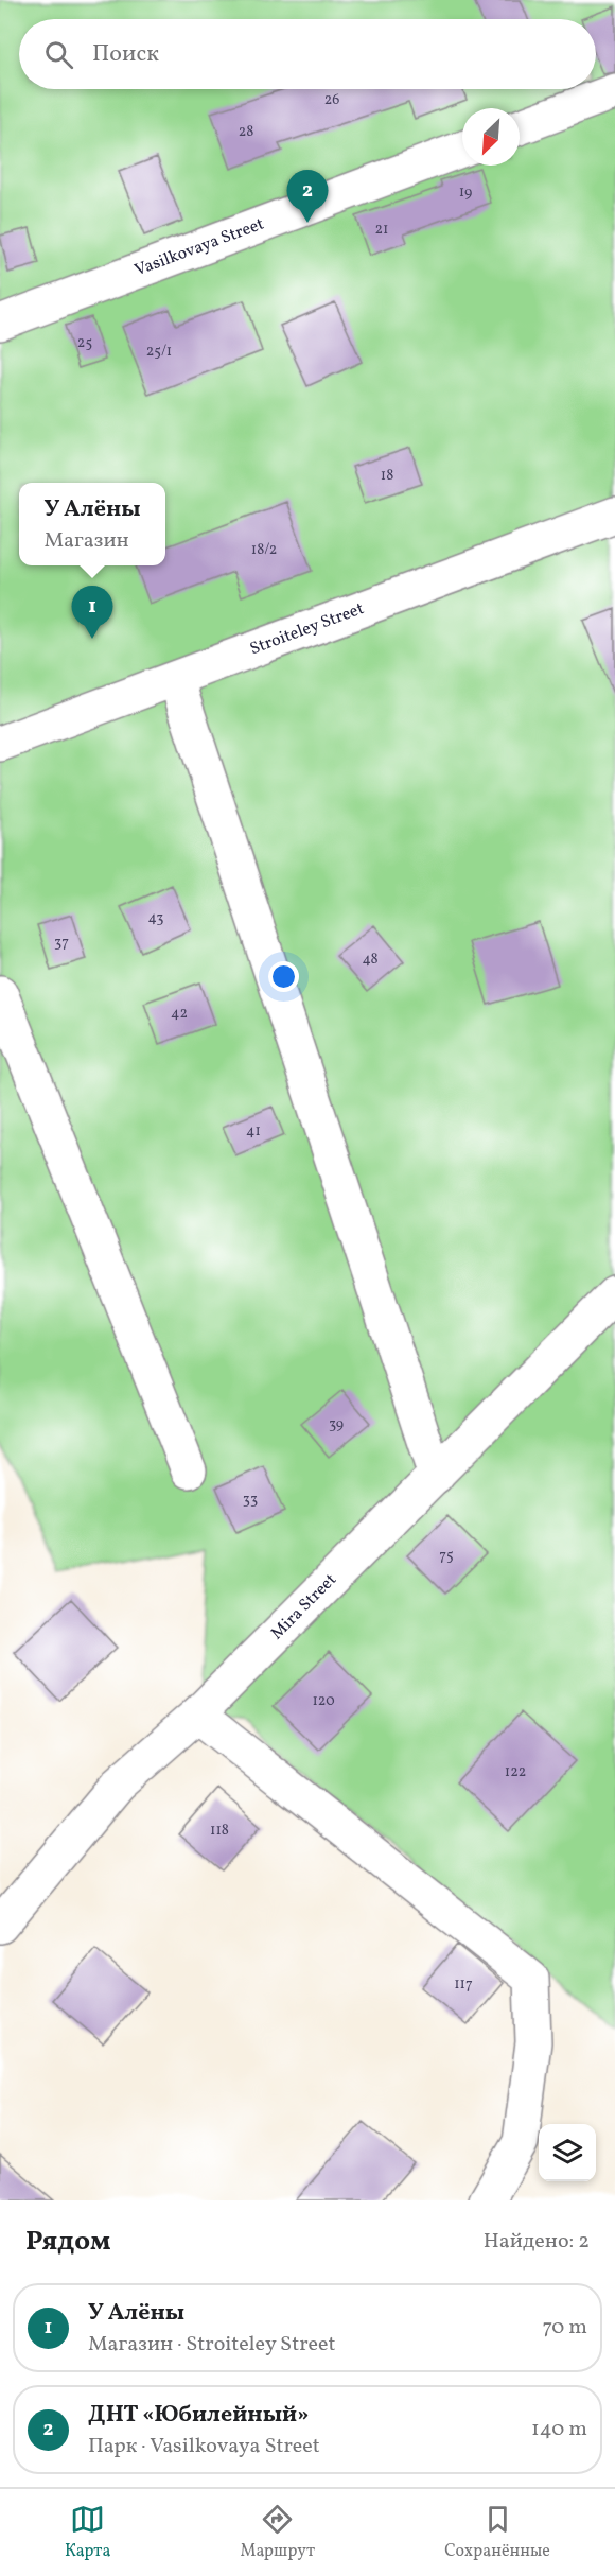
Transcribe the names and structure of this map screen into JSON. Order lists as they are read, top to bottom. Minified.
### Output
{"streets":{"street":["Vasilkovaya Street","Stroiteley Street","Mira Street"]},"house_numbers":["26","28","19","21","25","25/1","18","18/2","43","37","48","42","41","39","33","75","120","122","118","117"],"north":"bottom left","page":{"search":"Поиск","pins":["2","1"],"popup":["У Алёны","Магазин"],"heading":["Рядом","Найдено: 2"],"list":[{"mark":"1","name":"У Алёны","note":"Магазин · Stroiteley Street","value":"70 m"},{"mark":"2","name":"ДНТ «Юбилейный»","note":"Парк · Vasilkovaya Street","value":"140 m"}],"nav":["Карта","Маршрут","Сохранённые"]}}
